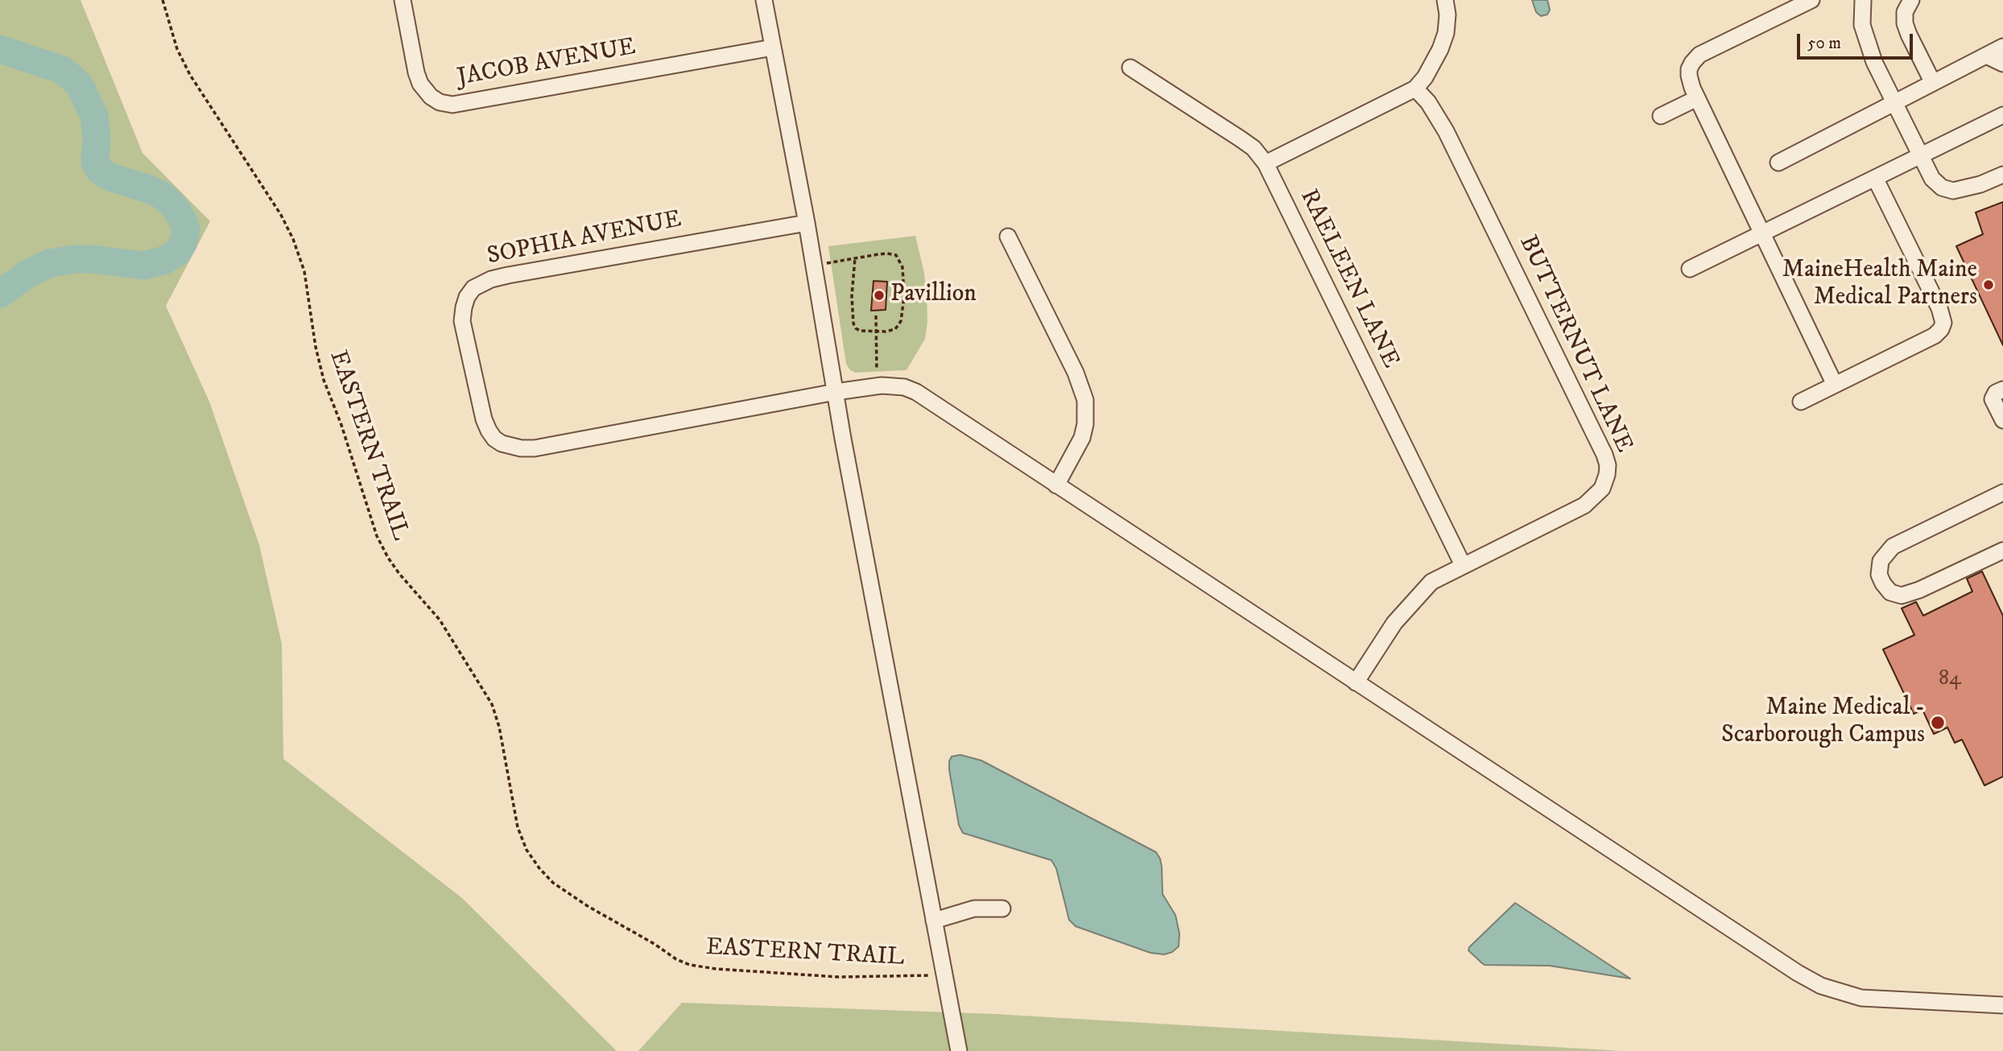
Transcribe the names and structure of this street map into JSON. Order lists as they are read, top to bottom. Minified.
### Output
{"streets":{"street":["JACOB AVENUE","SOPHIA AVENUE","RAELEEN LANE","BUTTERNUT LANE"],"path":["EASTERN TRAIL"]},"crossings":[["SOPHIA AVENUE","BUTTERNUT LANE"],["RAELEEN LANE","BUTTERNUT LANE"]],"places":["MaineHealth Maine Medical Partners","Pavillion","Maine Medical - Scarborough Campus"],"house_numbers":["84"],"scale_bar":"50 m"}
